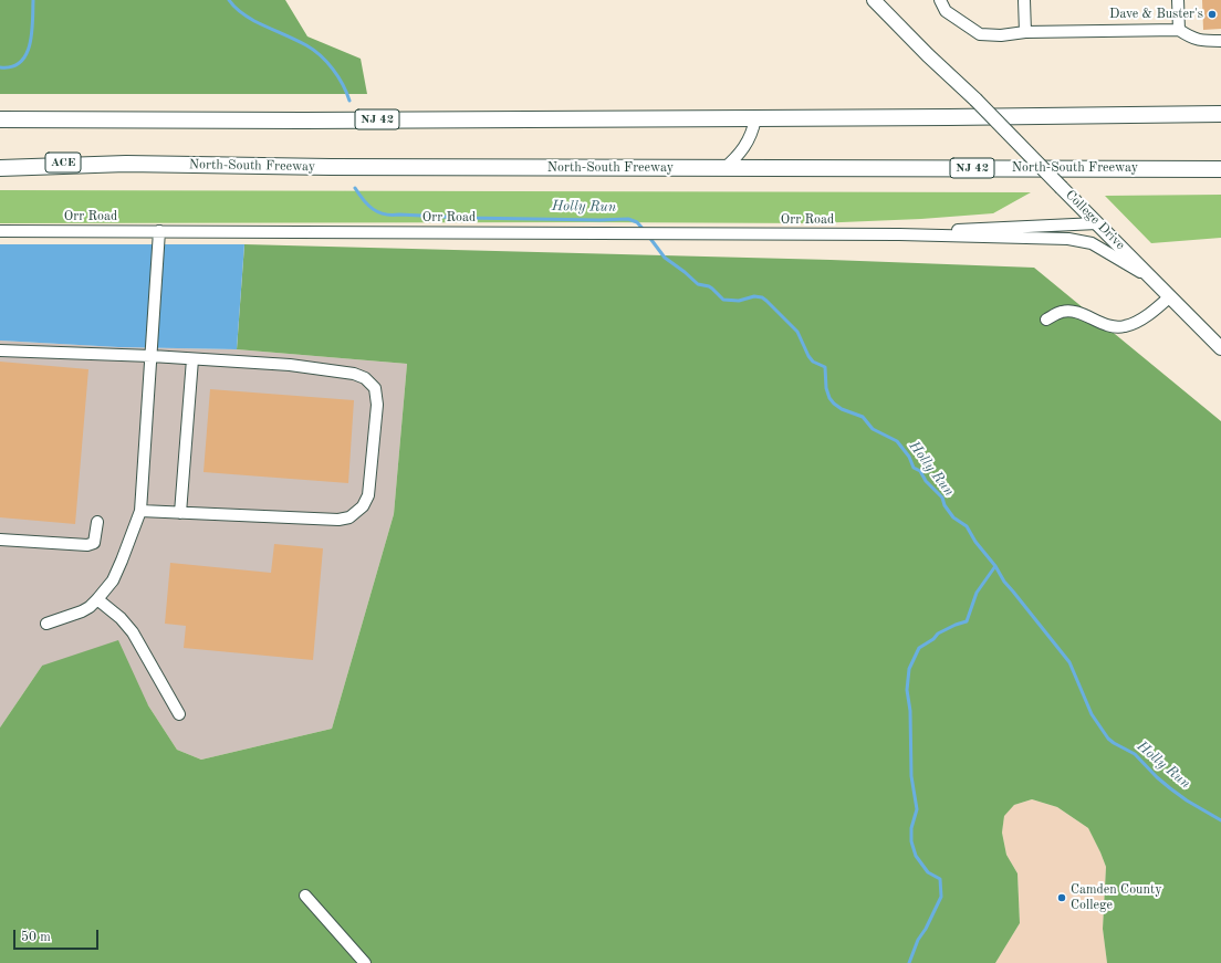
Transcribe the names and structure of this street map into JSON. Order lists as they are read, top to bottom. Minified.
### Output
{"streets":{"highway":["NJ 42","ACE","North-South Freeway"],"main road":["College Drive"],"street":["Orr Road"]},"crossings":[["ACE","North-South Freeway"],["Orr Road","College Drive"]],"water":["Holly Run"],"places":["Dave & Buster's","Camden County College"],"scale_bar":"50 m"}
